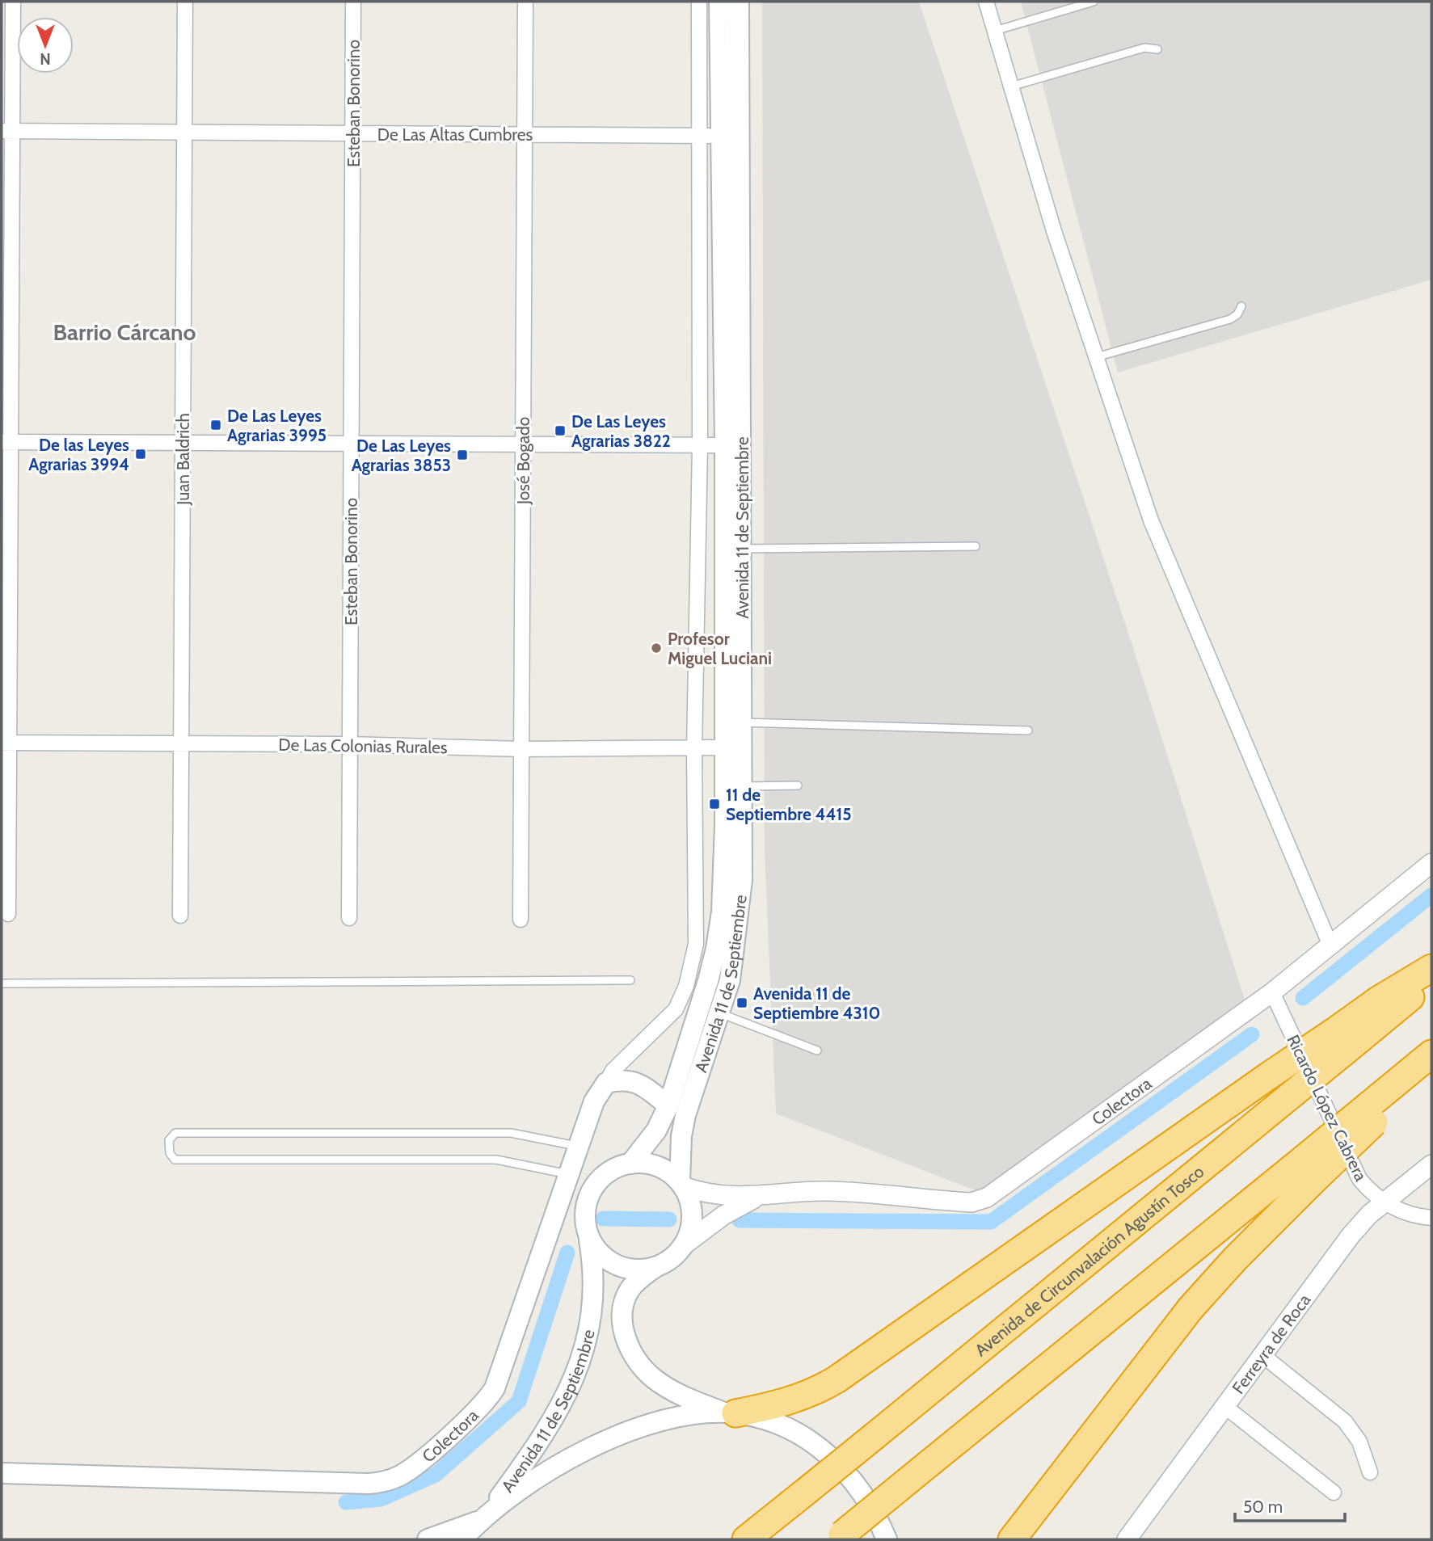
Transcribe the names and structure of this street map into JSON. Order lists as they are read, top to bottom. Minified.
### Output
{"streets":{"highway":["Avenida de Circunvalación Agustín Tosco"],"main road":["Avenida 11 de Septiembre","Colectora"],"street":["Esteban Bonorino","De Las Altas Cumbres","Juan Baldrich","José Bogado","De Las Colonias Rurales","Ricardo López Cabrera","Ferreyra de Roca"]},"crossings":[["Esteban Bonorino","De Las Altas Cumbres"],["Esteban Bonorino","De Las Colonias Rurales"],["De Las Altas Cumbres","Juan Baldrich"],["De Las Altas Cumbres","José Bogado"],["De Las Altas Cumbres","Avenida 11 de Septiembre"],["Juan Baldrich","De Las Colonias Rurales"],["José Bogado","De Las Colonias Rurales"],["Avenida 11 de Septiembre","De Las Colonias Rurales"],["Avenida 11 de Septiembre","Colectora"],["Colectora","Ricardo López Cabrera"],["Ricardo López Cabrera","Ferreyra de Roca"]],"districts":["Barrio Cárcano"],"places":{"transit":["De Las Leyes Agrarias 3995","De Las Leyes Agrarias 3822","De las Leyes Agrarias 3994","De Las Leyes Agrarias 3853","11 de Septiembre 4415","Avenida 11 de Septiembre 4310"],"other":["Profesor Miguel Luciani"]},"scale_bar":"50 m","north":"bottom"}
